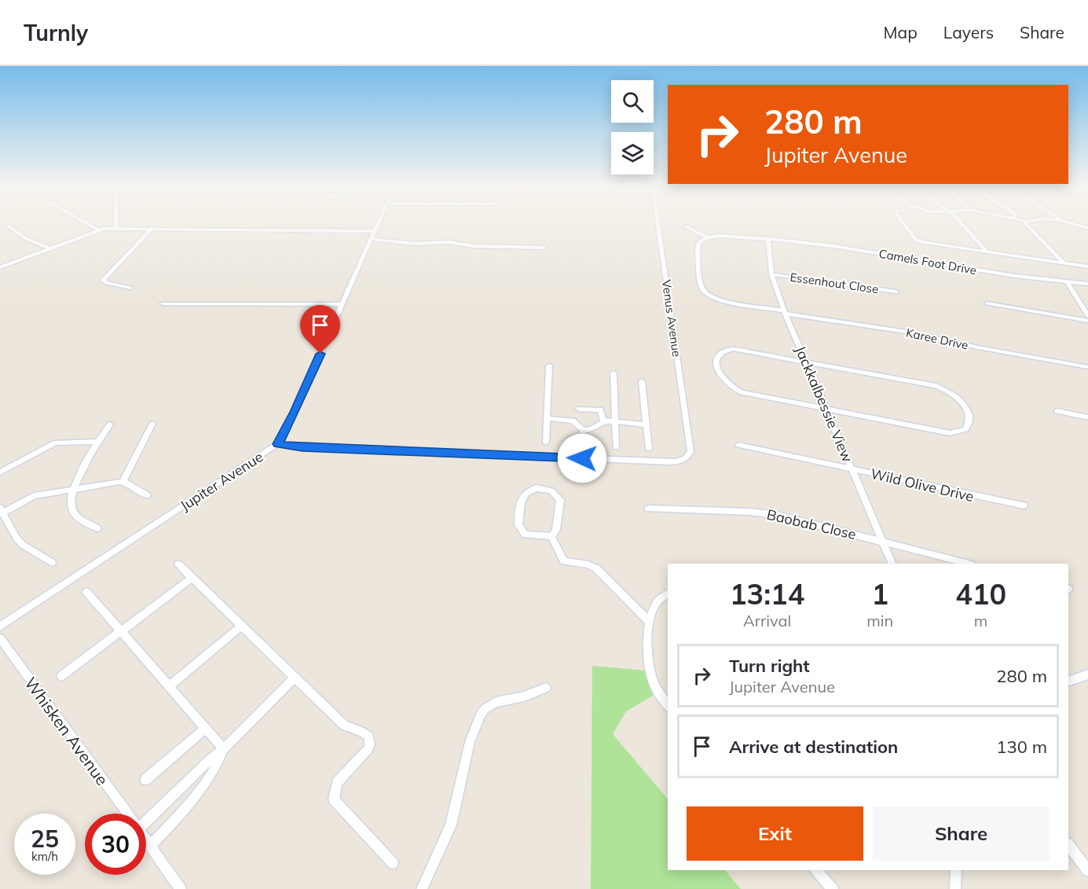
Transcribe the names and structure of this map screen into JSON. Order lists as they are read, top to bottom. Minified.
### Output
{"streets":{"street":["Camels Foot Drive","Essenhout Close","Venus Avenue","Karee Drive","Jackkalbessie View","Jupiter Avenue","Wild Olive Drive","Baobab Close","Whisken Avenue"]},"crossings":[["Camels Foot Drive","Karee Drive"],["Camels Foot Drive","Jackkalbessie View"],["Essenhout Close","Jackkalbessie View"],["Karee Drive","Jackkalbessie View"],["Jackkalbessie View","Wild Olive Drive"],["Jackkalbessie View","Baobab Close"]],"page":{"header":"Turnly","nav":["Map","Layers","Share"],"turn":["280 m","Jupiter Avenue"],"eta":["13:14","Arrival","1","min","410","m"],"list":[{"name":"Turn right","note":"Jupiter Avenue","value":"280 m"},{"name":"Arrive at destination","value":"130 m"}],"buttons":["Exit","Share"],"speed":"25 km/h","limit":"30"}}
